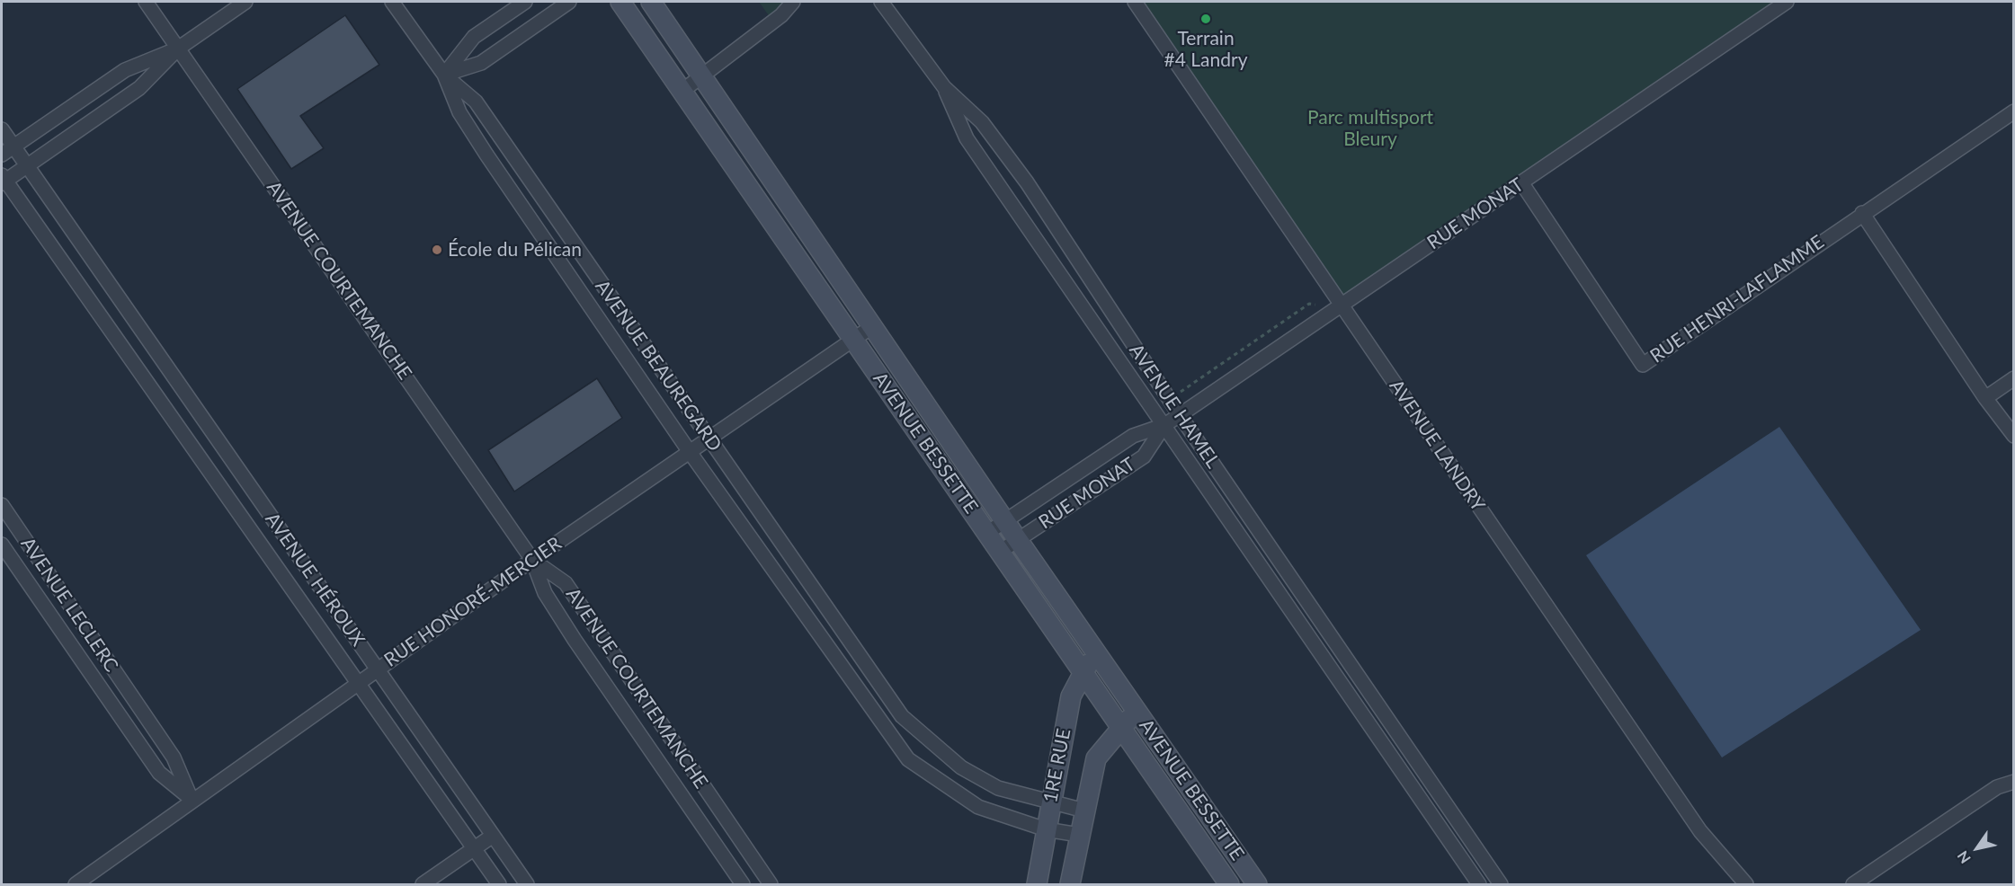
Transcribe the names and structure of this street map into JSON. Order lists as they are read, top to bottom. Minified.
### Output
{"streets":{"street":["RUE MONAT","AVENUE COURTEMANCHE","RUE HENRI-LAFLAMME","AVENUE BEAUREGARD","AVENUE HAMEL","AVENUE BESSETTE","AVENUE LANDRY","AVENUE HÉROUX","RUE HONORÉ-MERCIER","AVENUE LECLERC","1RE RUE"]},"crossings":[["RUE MONAT","RUE HENRI-LAFLAMME"],["RUE MONAT","AVENUE HAMEL"],["RUE MONAT","AVENUE BESSETTE"],["RUE MONAT","AVENUE LANDRY"],["AVENUE COURTEMANCHE","RUE HONORÉ-MERCIER"],["AVENUE BEAUREGARD","RUE HONORÉ-MERCIER"],["AVENUE BEAUREGARD","1RE RUE"],["AVENUE BESSETTE","RUE HONORÉ-MERCIER"],["AVENUE BESSETTE","1RE RUE"],["AVENUE HÉROUX","RUE HONORÉ-MERCIER"],["RUE HONORÉ-MERCIER","AVENUE LECLERC"]],"parks":["Parc multisport Bleury"],"places":["Terrain #4 Landry","École du Pélican"],"north":"bottom left"}
